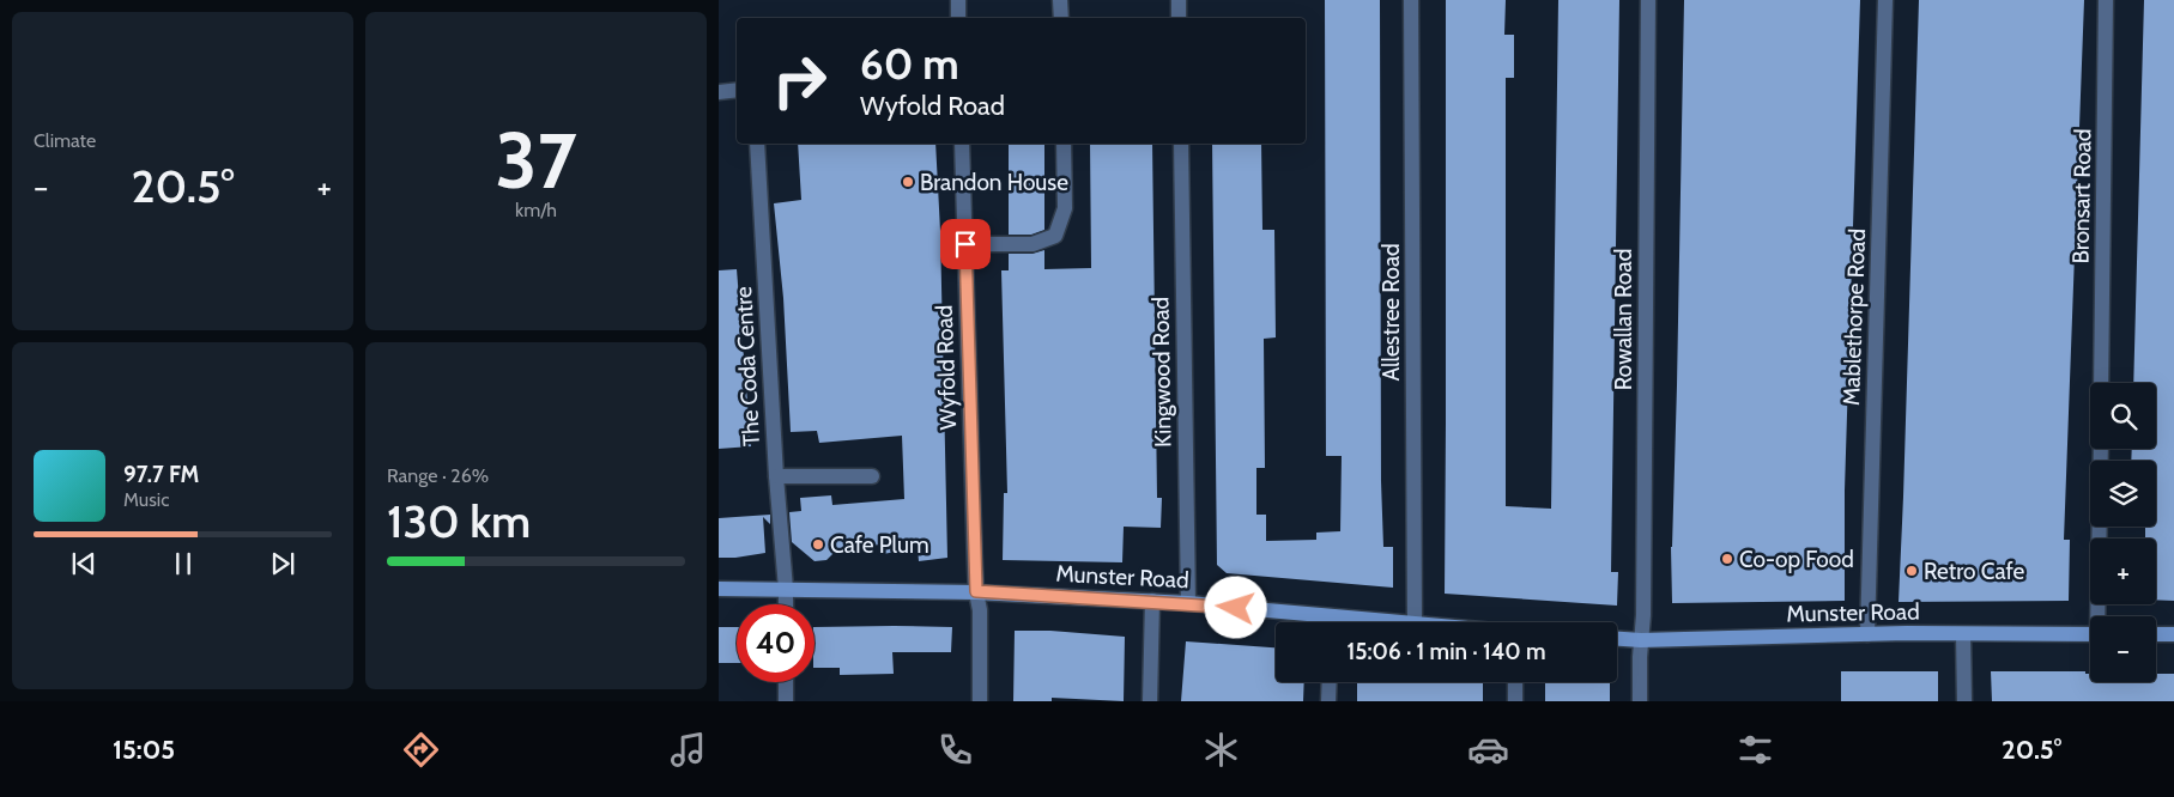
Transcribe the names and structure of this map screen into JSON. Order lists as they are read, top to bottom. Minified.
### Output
{"streets":{"street":["Bronsart Road","Allestree Road","Mablethorpe Road","Rowallan Road","The Coda Centre","Wyfold Road","Kingwood Road","Munster Road"]},"crossings":[["Mablethorpe Road","Munster Road"],["Rowallan Road","Munster Road"],["The Coda Centre","Munster Road"],["Wyfold Road","Munster Road"],["Kingwood Road","Munster Road"]],"places":["Brandon House","Cafe Plum","Co-op Food","Retro Cafe"],"page":{"tile":["Climate",["37","km/h"],["Range · 26%","130 km"]],"turn":["60 m","Wyfold Road"],"heat":["−","20.5°","+"],"map_buttons":["+","−"],"song":["97.7 FM","Music"],"limit":"40","trip":"15:06 · 1 min · 140 m","tabs":["15:05","20.5°"]}}
